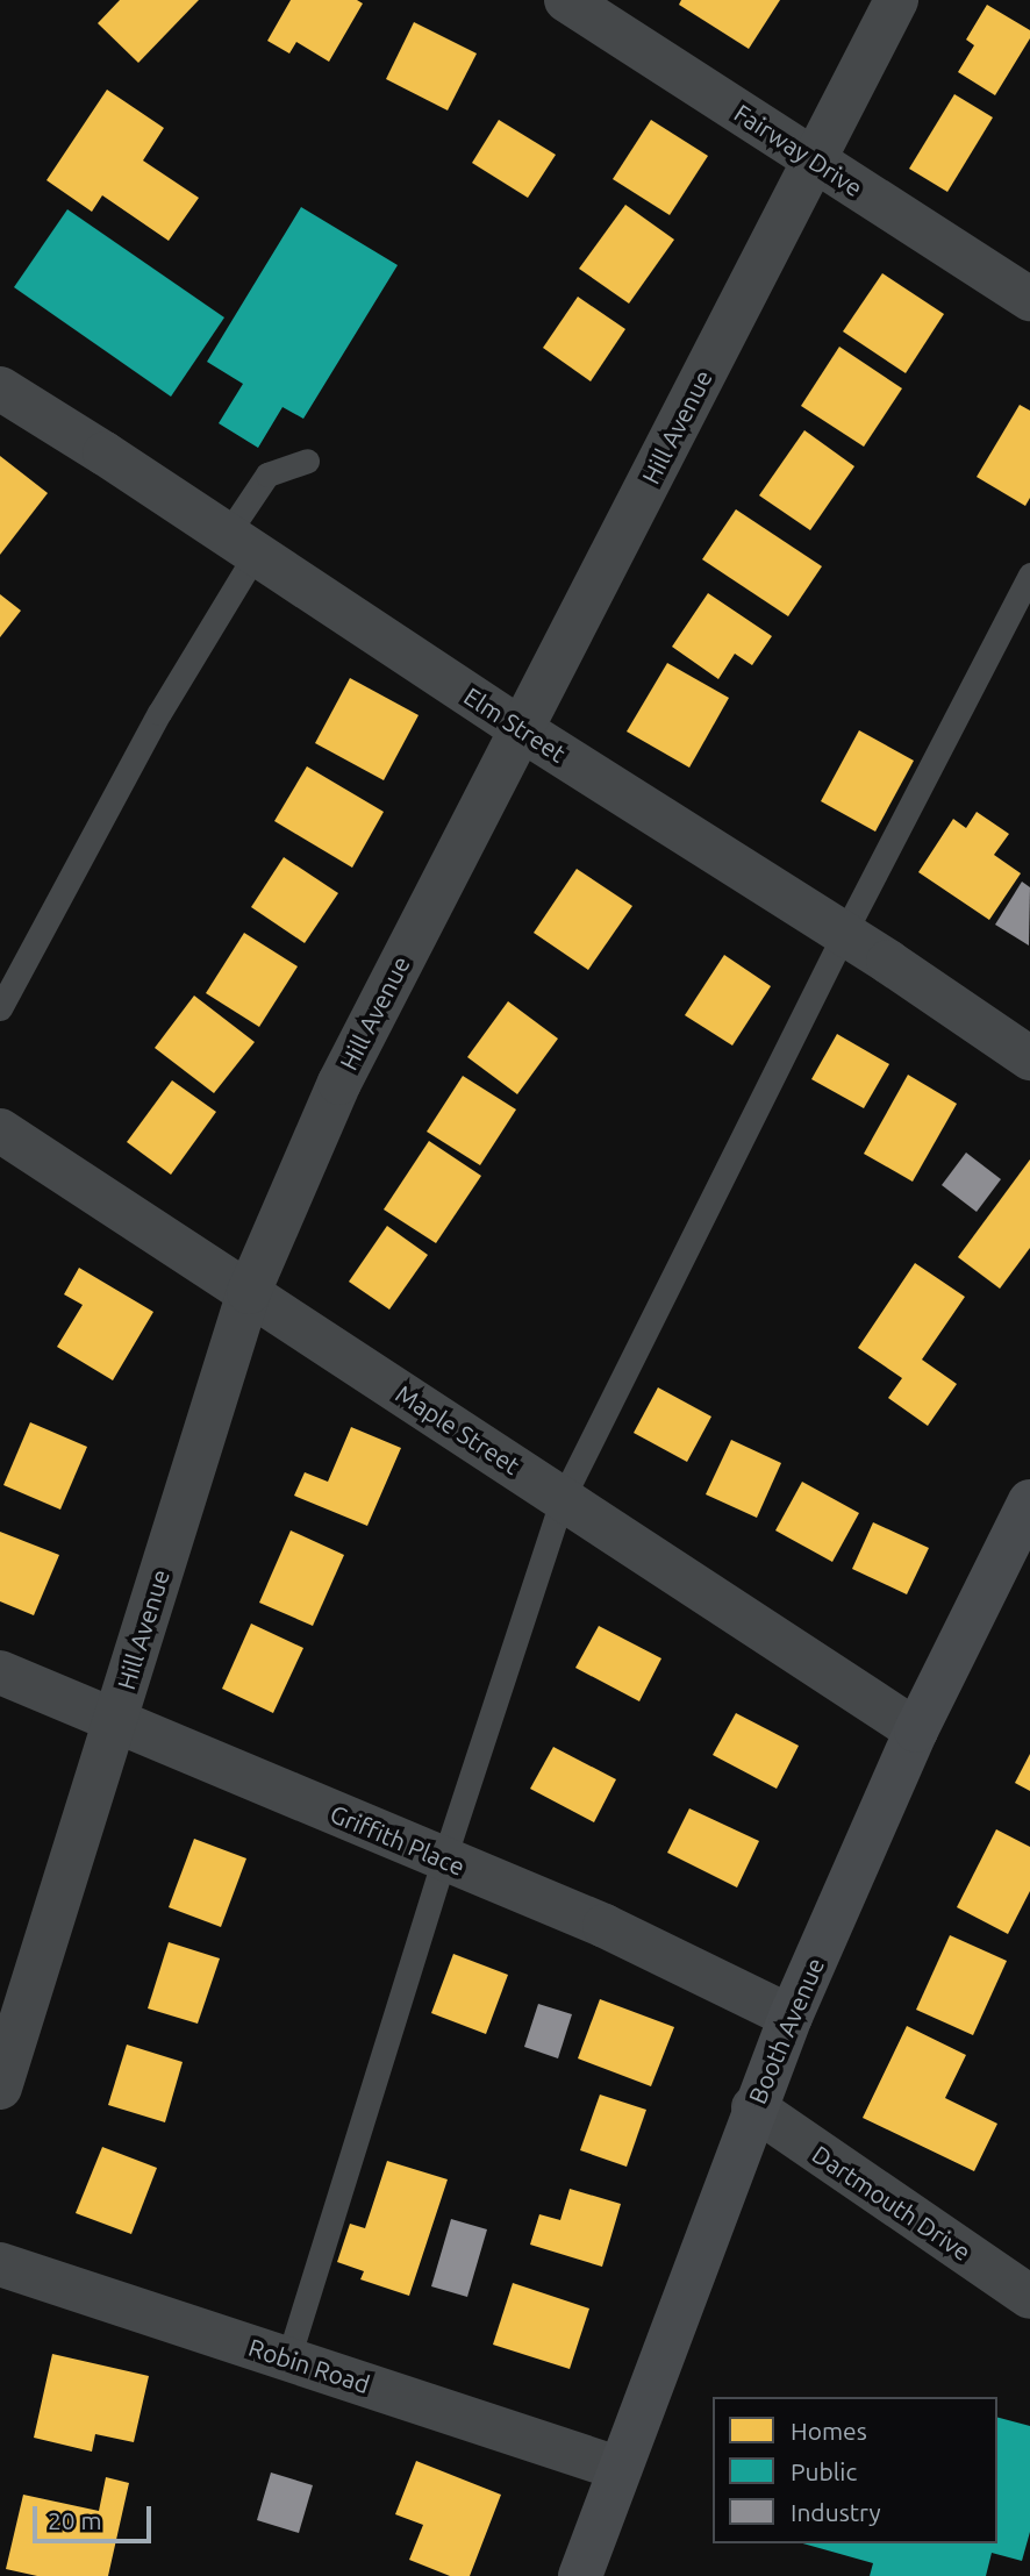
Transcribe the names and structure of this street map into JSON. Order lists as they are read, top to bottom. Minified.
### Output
{"streets":{"street":["Fairway Drive","Hill Avenue","Elm Street","Maple Street","Griffith Place","Booth Avenue","Dartmouth Drive","Robin Road"]},"crossings":[["Fairway Drive","Hill Avenue"],["Hill Avenue","Elm Street"],["Hill Avenue","Maple Street"],["Hill Avenue","Griffith Place"],["Maple Street","Booth Avenue"],["Griffith Place","Booth Avenue"],["Booth Avenue","Dartmouth Drive"],["Booth Avenue","Robin Road"]],"legend":["Homes","Public","Industry"],"scale_bar":"20 m"}
